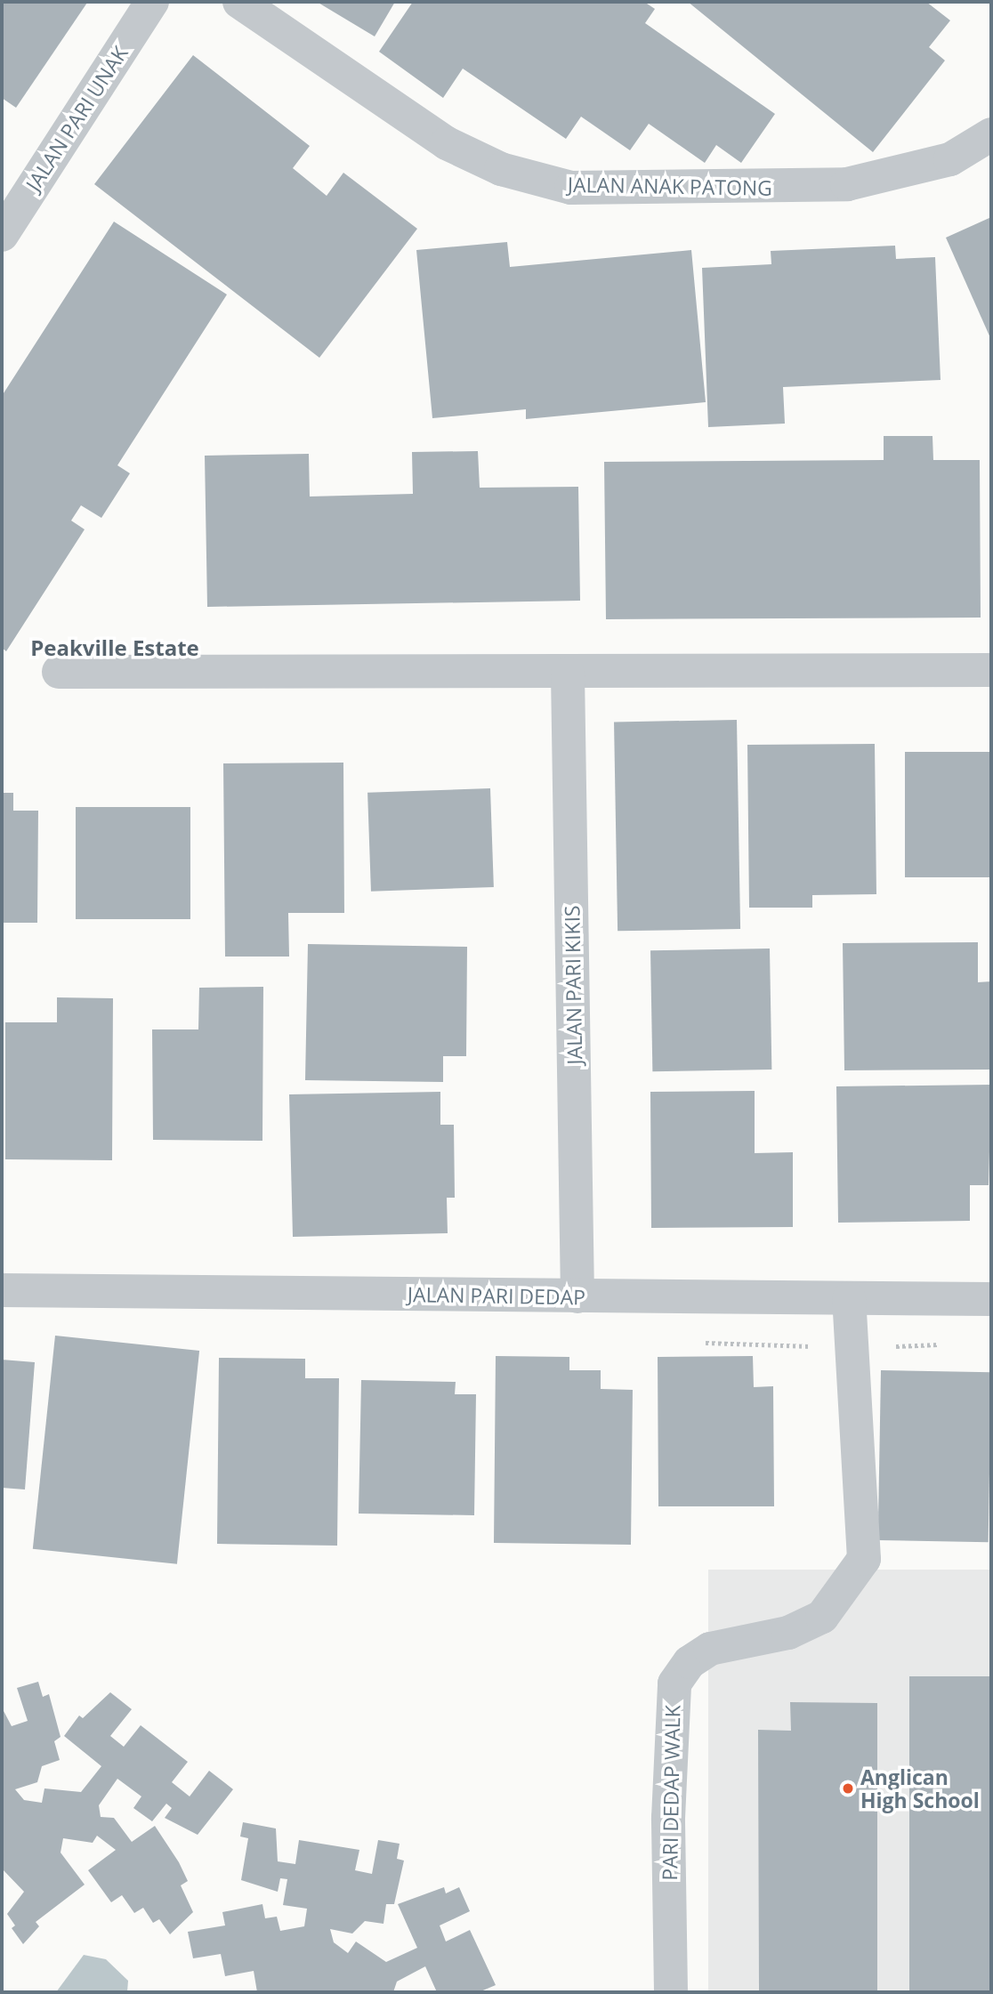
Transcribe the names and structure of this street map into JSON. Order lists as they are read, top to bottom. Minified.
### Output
{"streets":{"street":["JALAN PARI UNAK","JALAN ANAK PATONG","JALAN PARI KIKIS","JALAN PARI DEDAP","PARI DEDAP WALK"]},"crossings":[["JALAN PARI KIKIS","JALAN PARI DEDAP"],["JALAN PARI DEDAP","PARI DEDAP WALK"]],"districts":["Peakville Estate"],"places":["Anglican High School"]}
